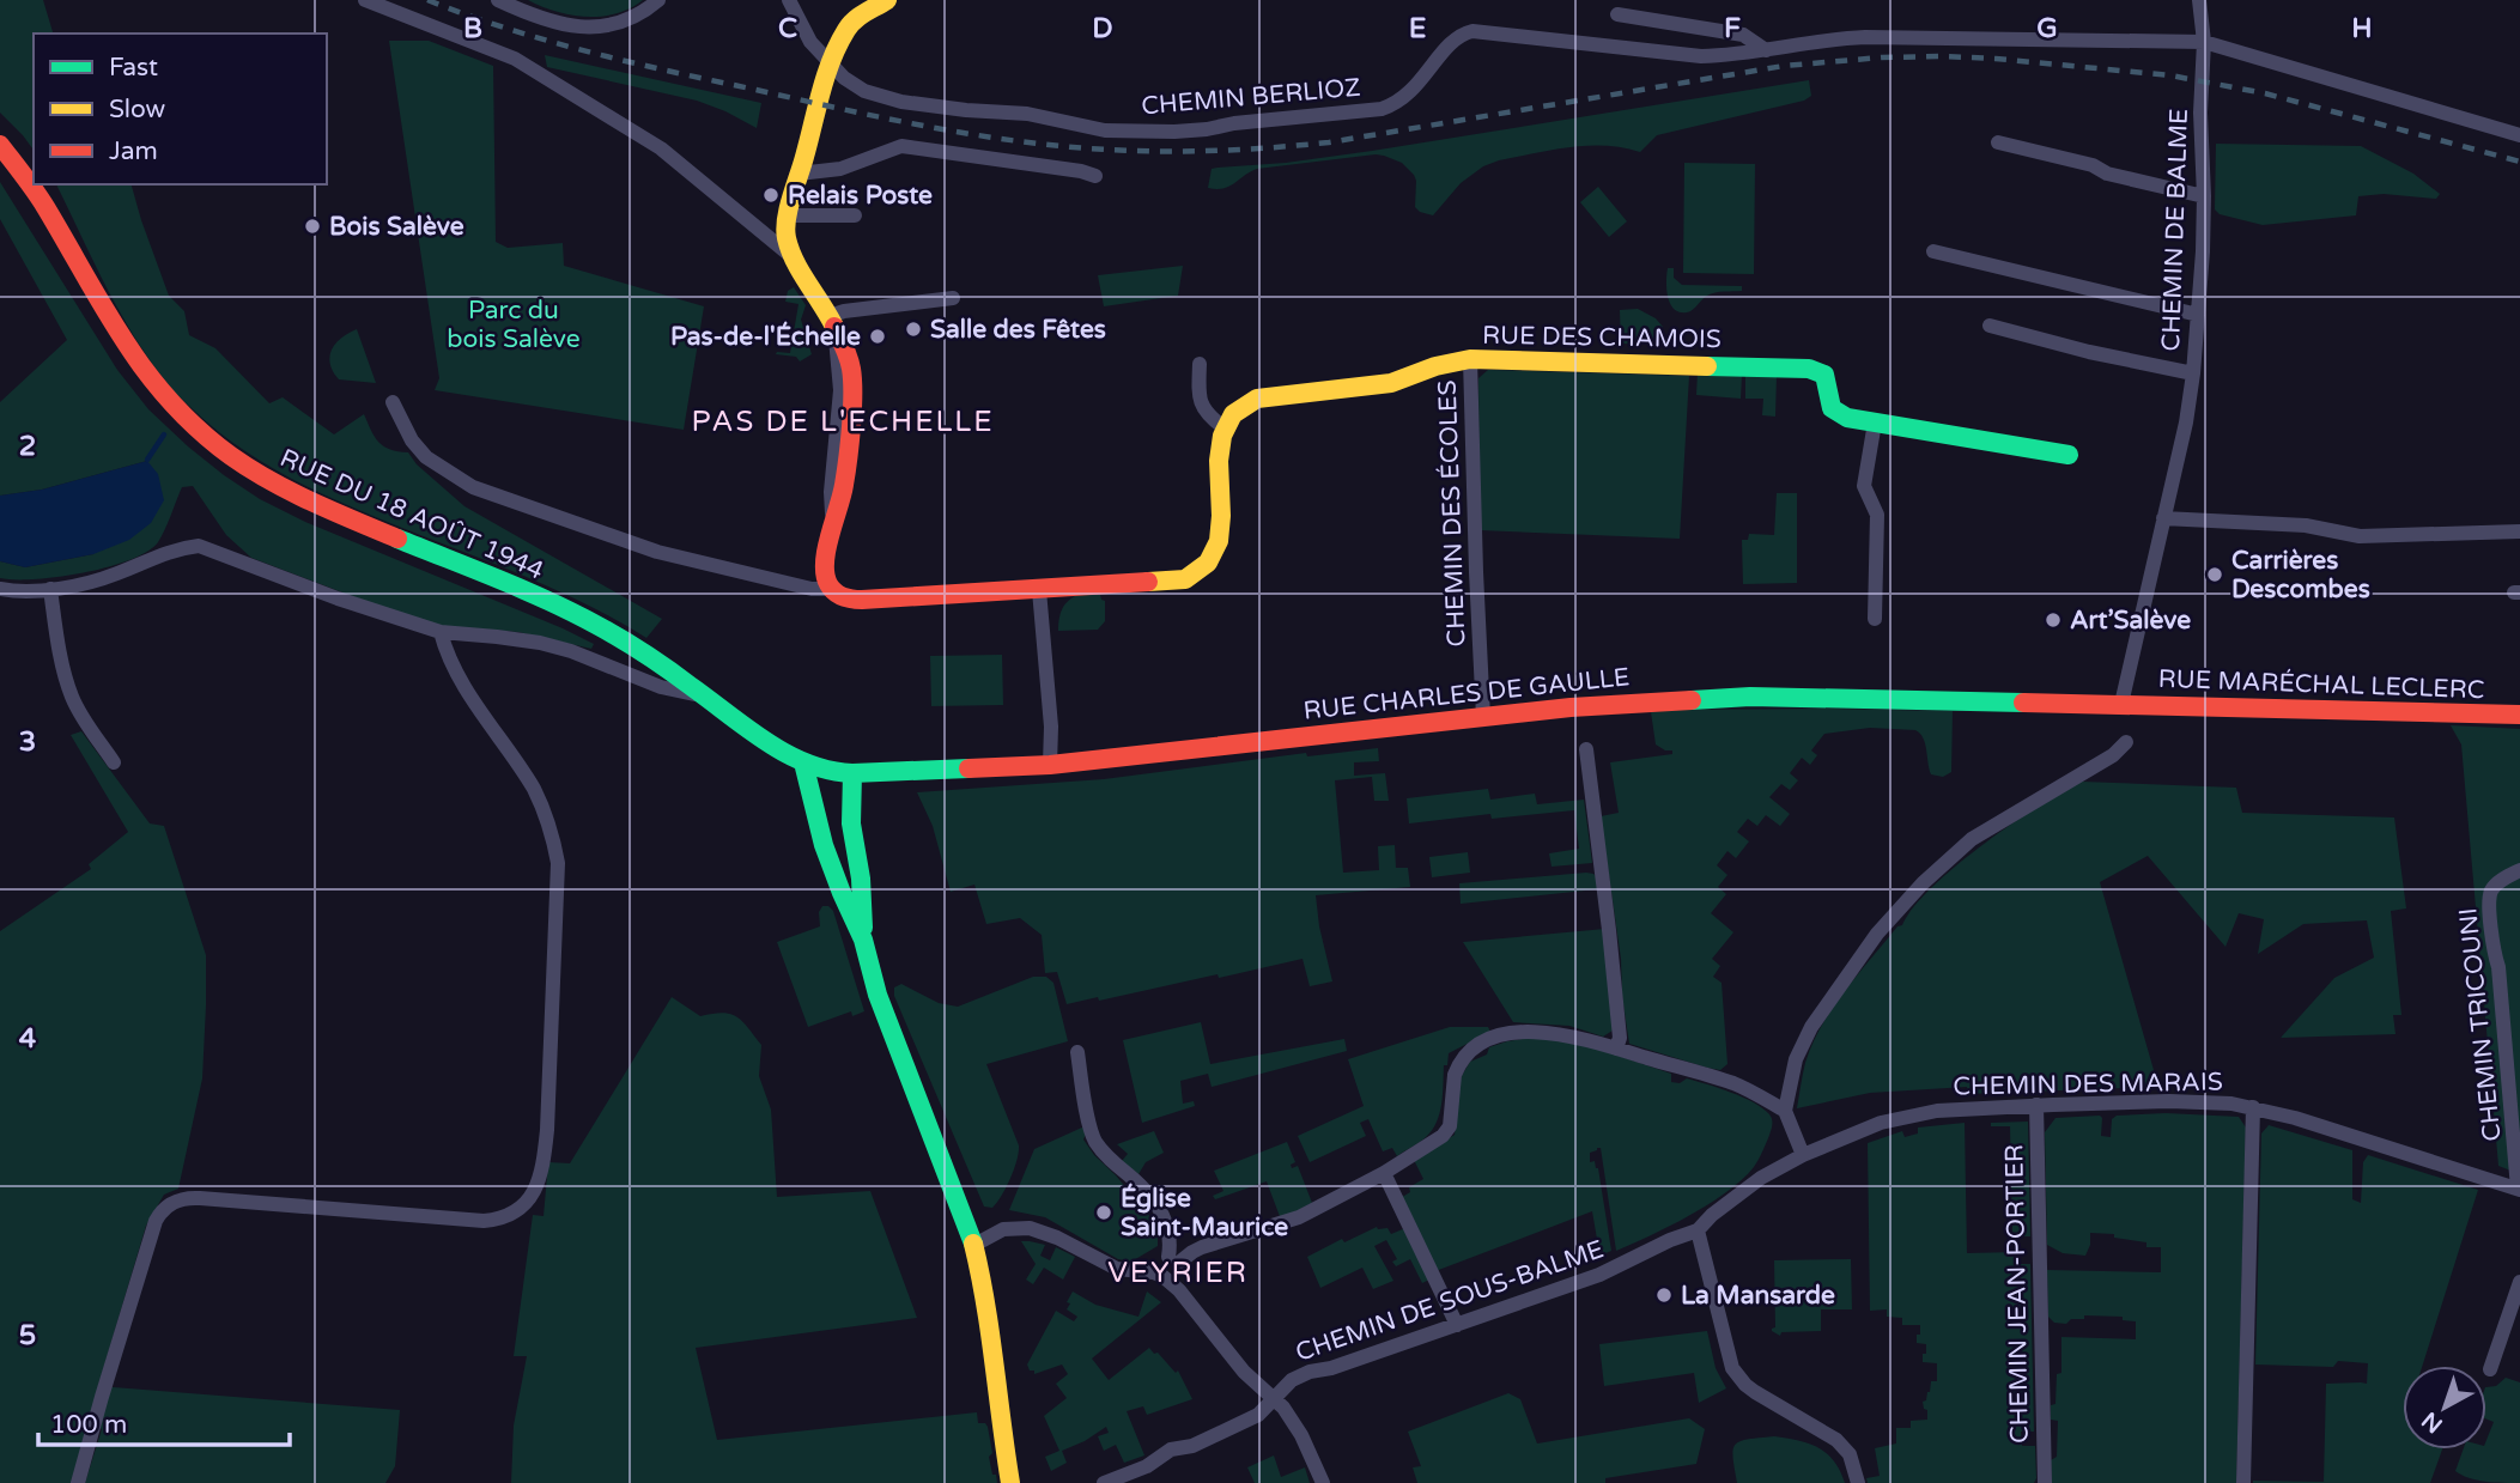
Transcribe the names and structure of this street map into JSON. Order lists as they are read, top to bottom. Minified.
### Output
{"streets":{"main road":["RUE DES CHAMOIS","RUE DU 18 AOÛT 1944","RUE MARÉCHAL LECLERC","RUE CHARLES DE GAULLE"],"street":["CHEMIN BERLIOZ","CHEMIN DE BALME","CHEMIN DES ÉCOLES","CHEMIN TRICOUNI","CHEMIN DES MARAIS","CHEMIN JEAN-PORTIER","CHEMIN DE SOUS-BALME"]},"crossings":[["CHEMIN BERLIOZ","CHEMIN DE BALME"],["CHEMIN DE BALME","RUE MARÉCHAL LECLERC"],["CHEMIN DE BALME","RUE CHARLES DE GAULLE"],["RUE DES CHAMOIS","CHEMIN DES ÉCOLES"],["CHEMIN DES ÉCOLES","RUE CHARLES DE GAULLE"],["RUE DU 18 AOÛT 1944","RUE CHARLES DE GAULLE"],["RUE MARÉCHAL LECLERC","RUE CHARLES DE GAULLE"],["CHEMIN TRICOUNI","CHEMIN DES MARAIS"],["CHEMIN DES MARAIS","CHEMIN JEAN-PORTIER"],["CHEMIN DES MARAIS","CHEMIN DE SOUS-BALME"]],"districts":["PAS DE L'ECHELLE","VEYRIER"],"parks":["Parc du bois Salève"],"places":["Relais Poste","Bois Salève","Salle des Fêtes","Pas-de-l'Échelle","Carrières Descombes","Art’Salève","Église Saint-Maurice","La Mansarde"],"legend":["Fast","Slow","Jam"],"scale_bar":"100 m","north":"bottom left","grid":{"columns":["B","C","D","E","F","G","H"],"rows":["2","3","4","5"]}}
